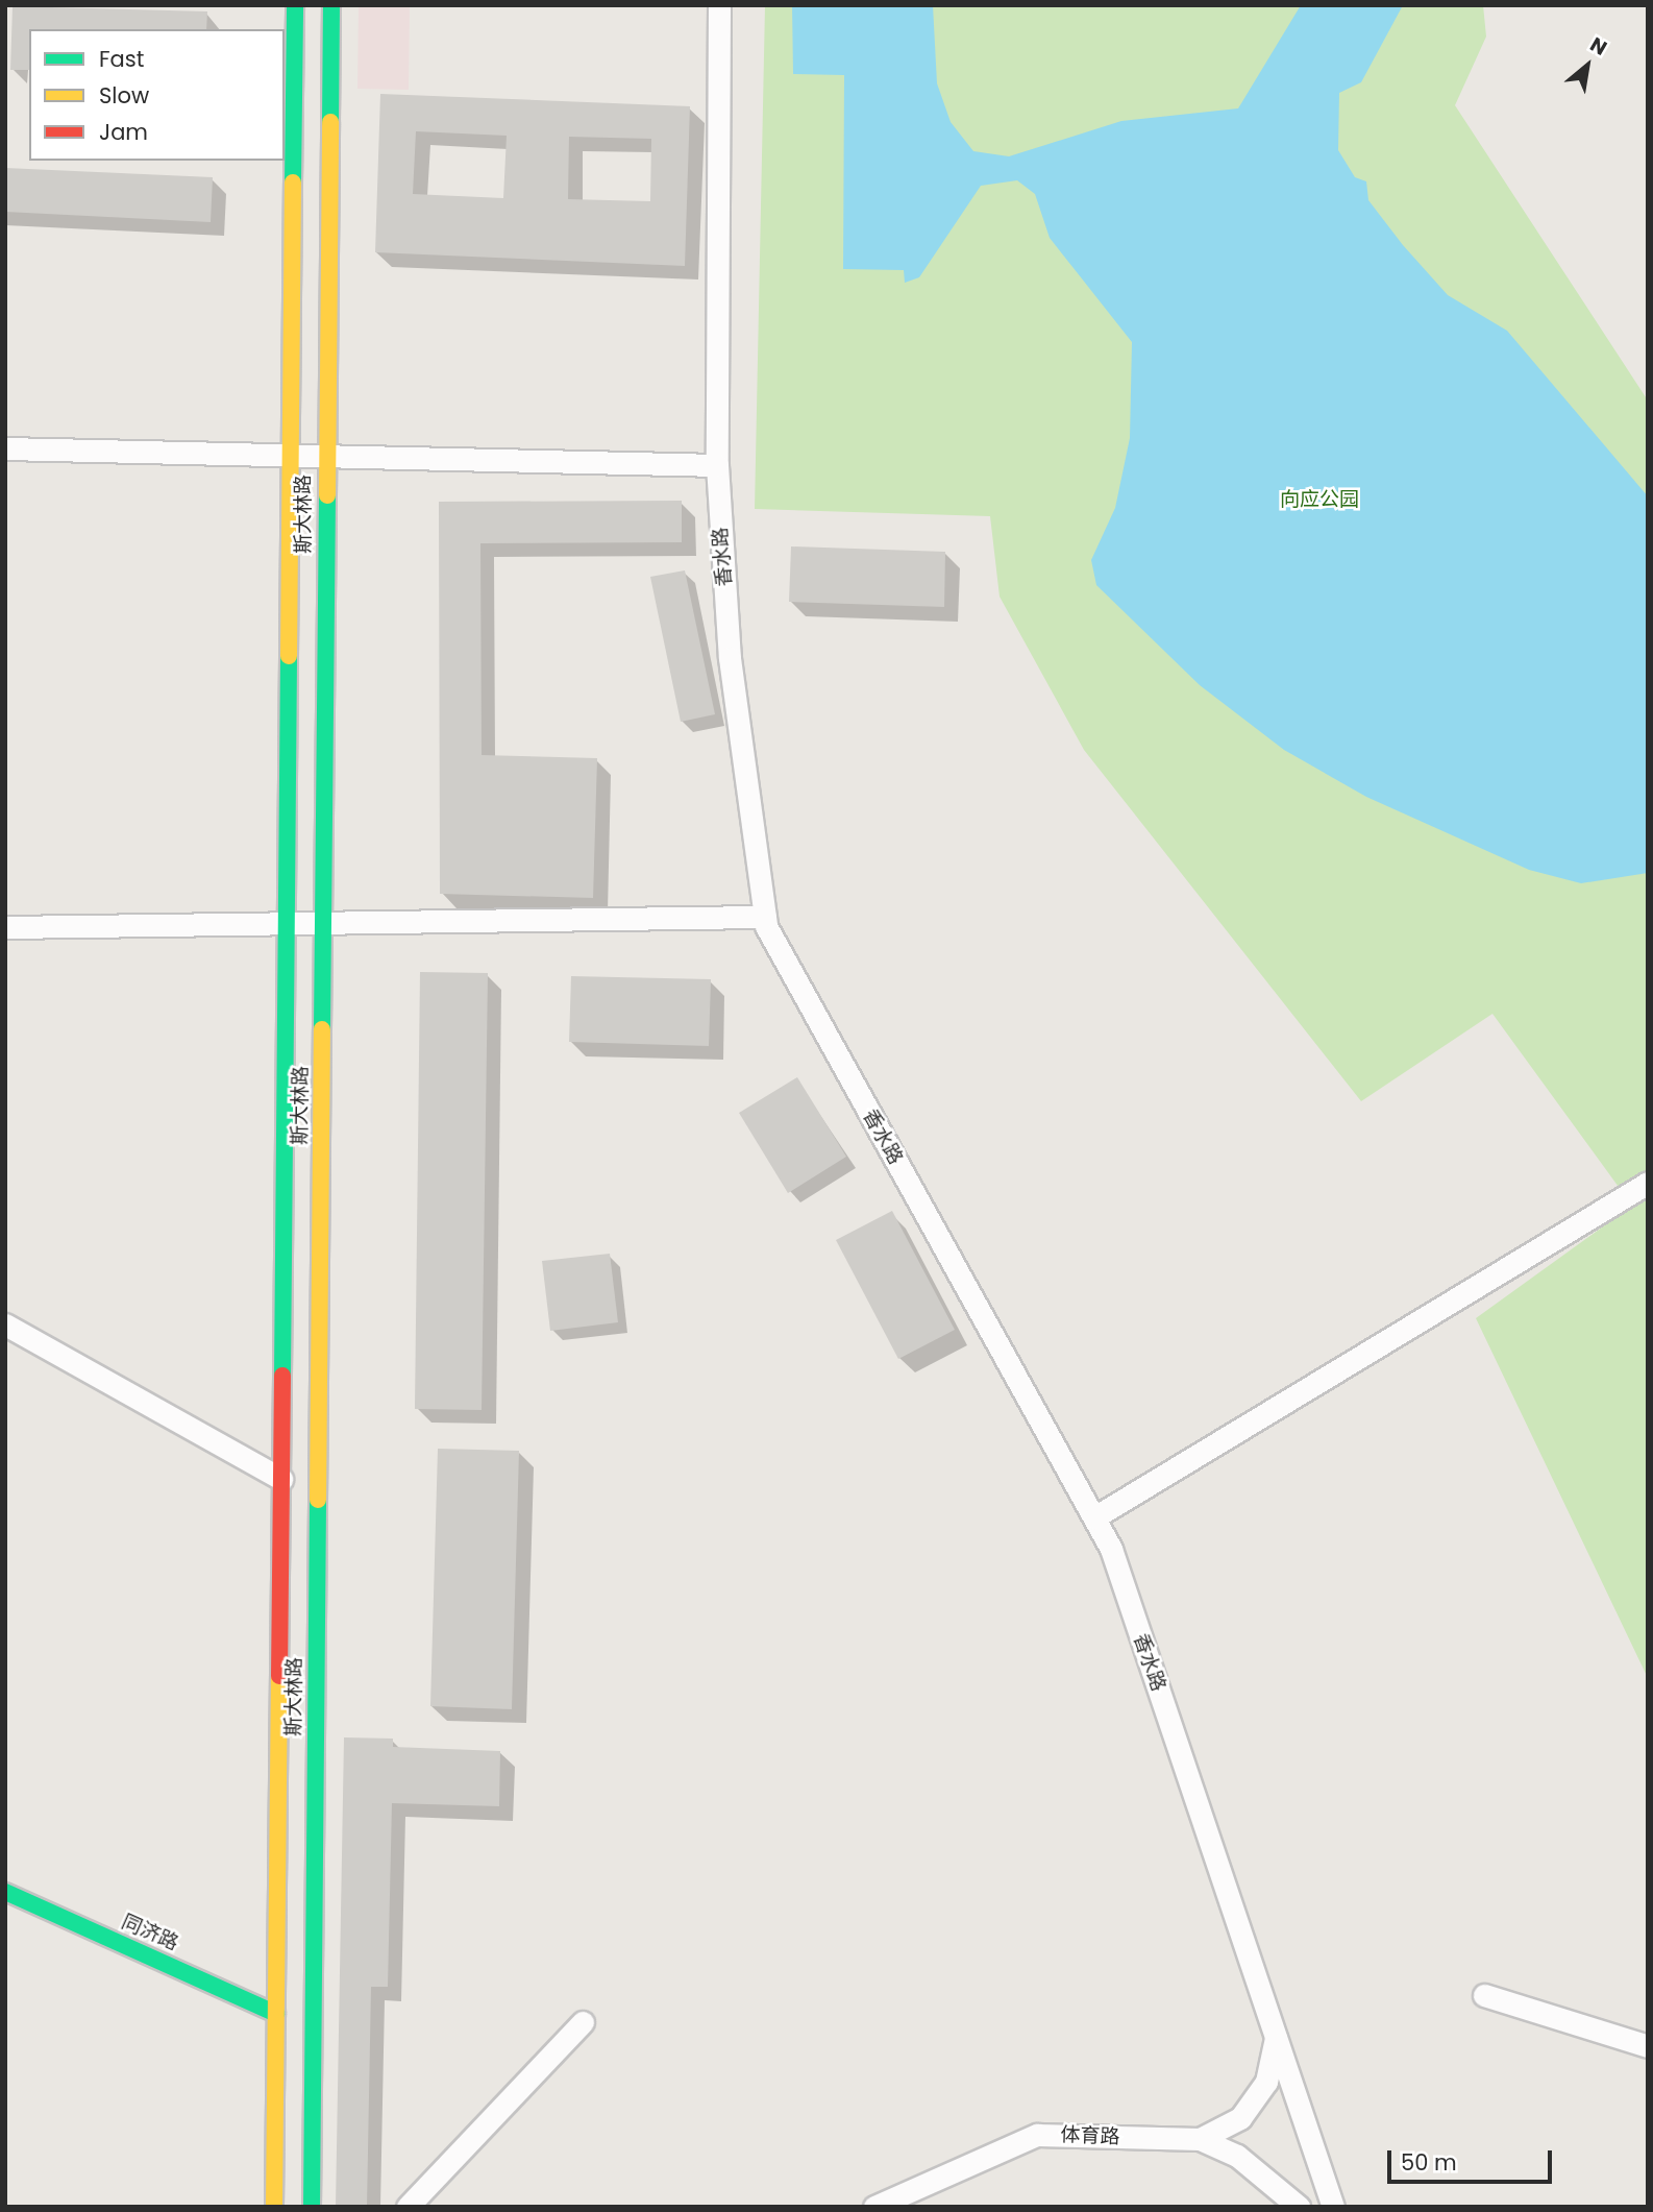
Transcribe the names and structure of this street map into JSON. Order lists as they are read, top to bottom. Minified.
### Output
{"streets":{"main road":["斯大林路","同济路"],"street":["香水路","体育路"]},"crossings":[["斯大林路","同济路"]],"parks":["向应公园"],"legend":["Fast","Slow","Jam"],"scale_bar":"50 m","north":"top right"}
